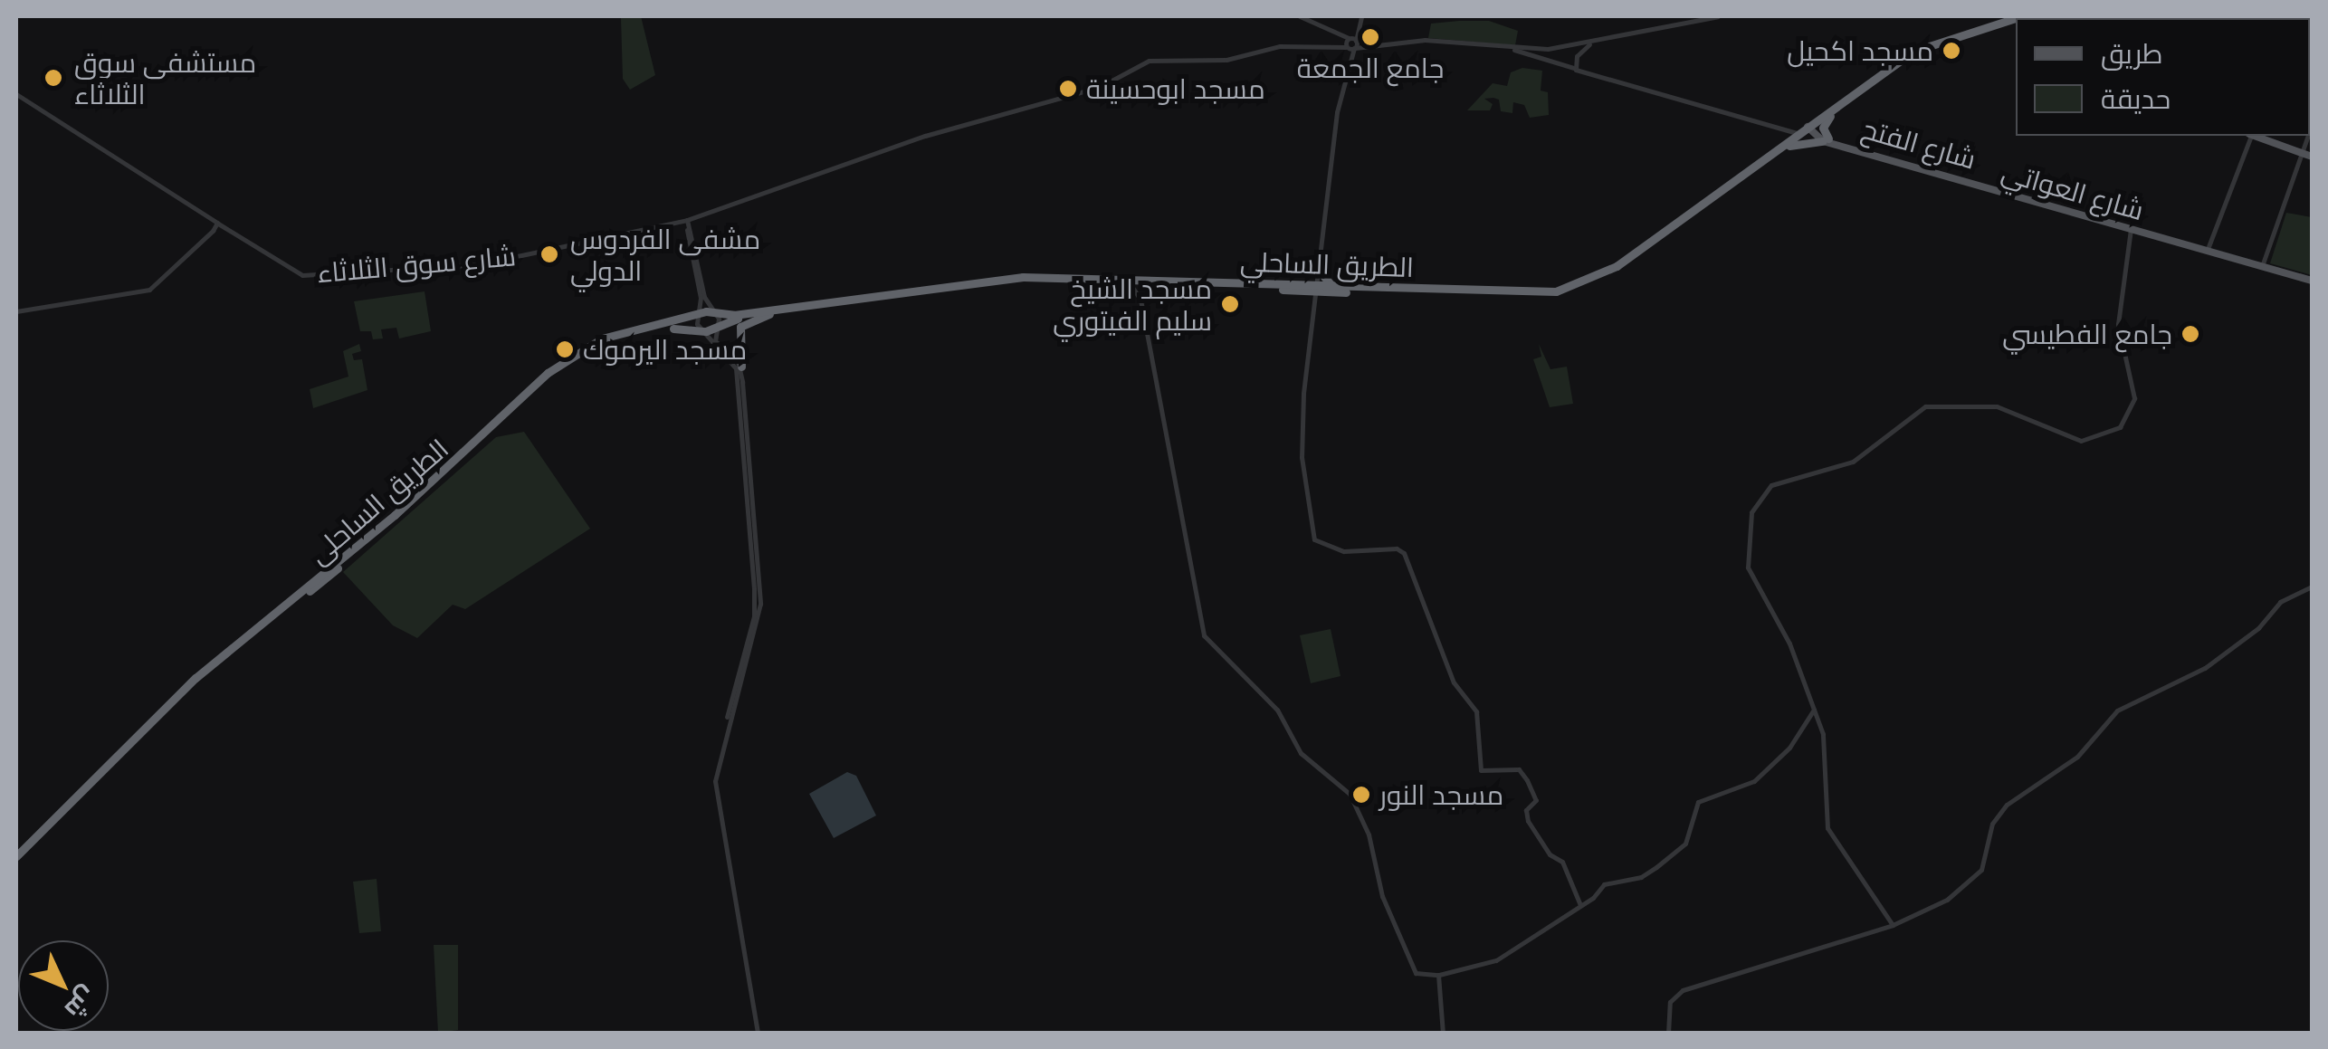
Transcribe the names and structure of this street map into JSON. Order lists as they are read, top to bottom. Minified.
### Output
{"streets":{"highway":["الطريق الساحلي","الطريق الساحلى"],"main road":["شارع العواتي"],"street":["شارع سوق الثلاثاء"]},"crossings":[["الطريق الساحلي","الطريق الساحلى"]],"places":["جامع الجمعة","مسجد اكحيل","مستشفى سوق الثلاثاء","مسجد ابوحسينة","مشفى الفردوس الدولي","مسجد الشيخ سليم الفيتوري","جامع الفطيسي","مسجد اليرموك","مسجد النور"],"legend":["طريق","حديقة"],"north":"bottom right"}
